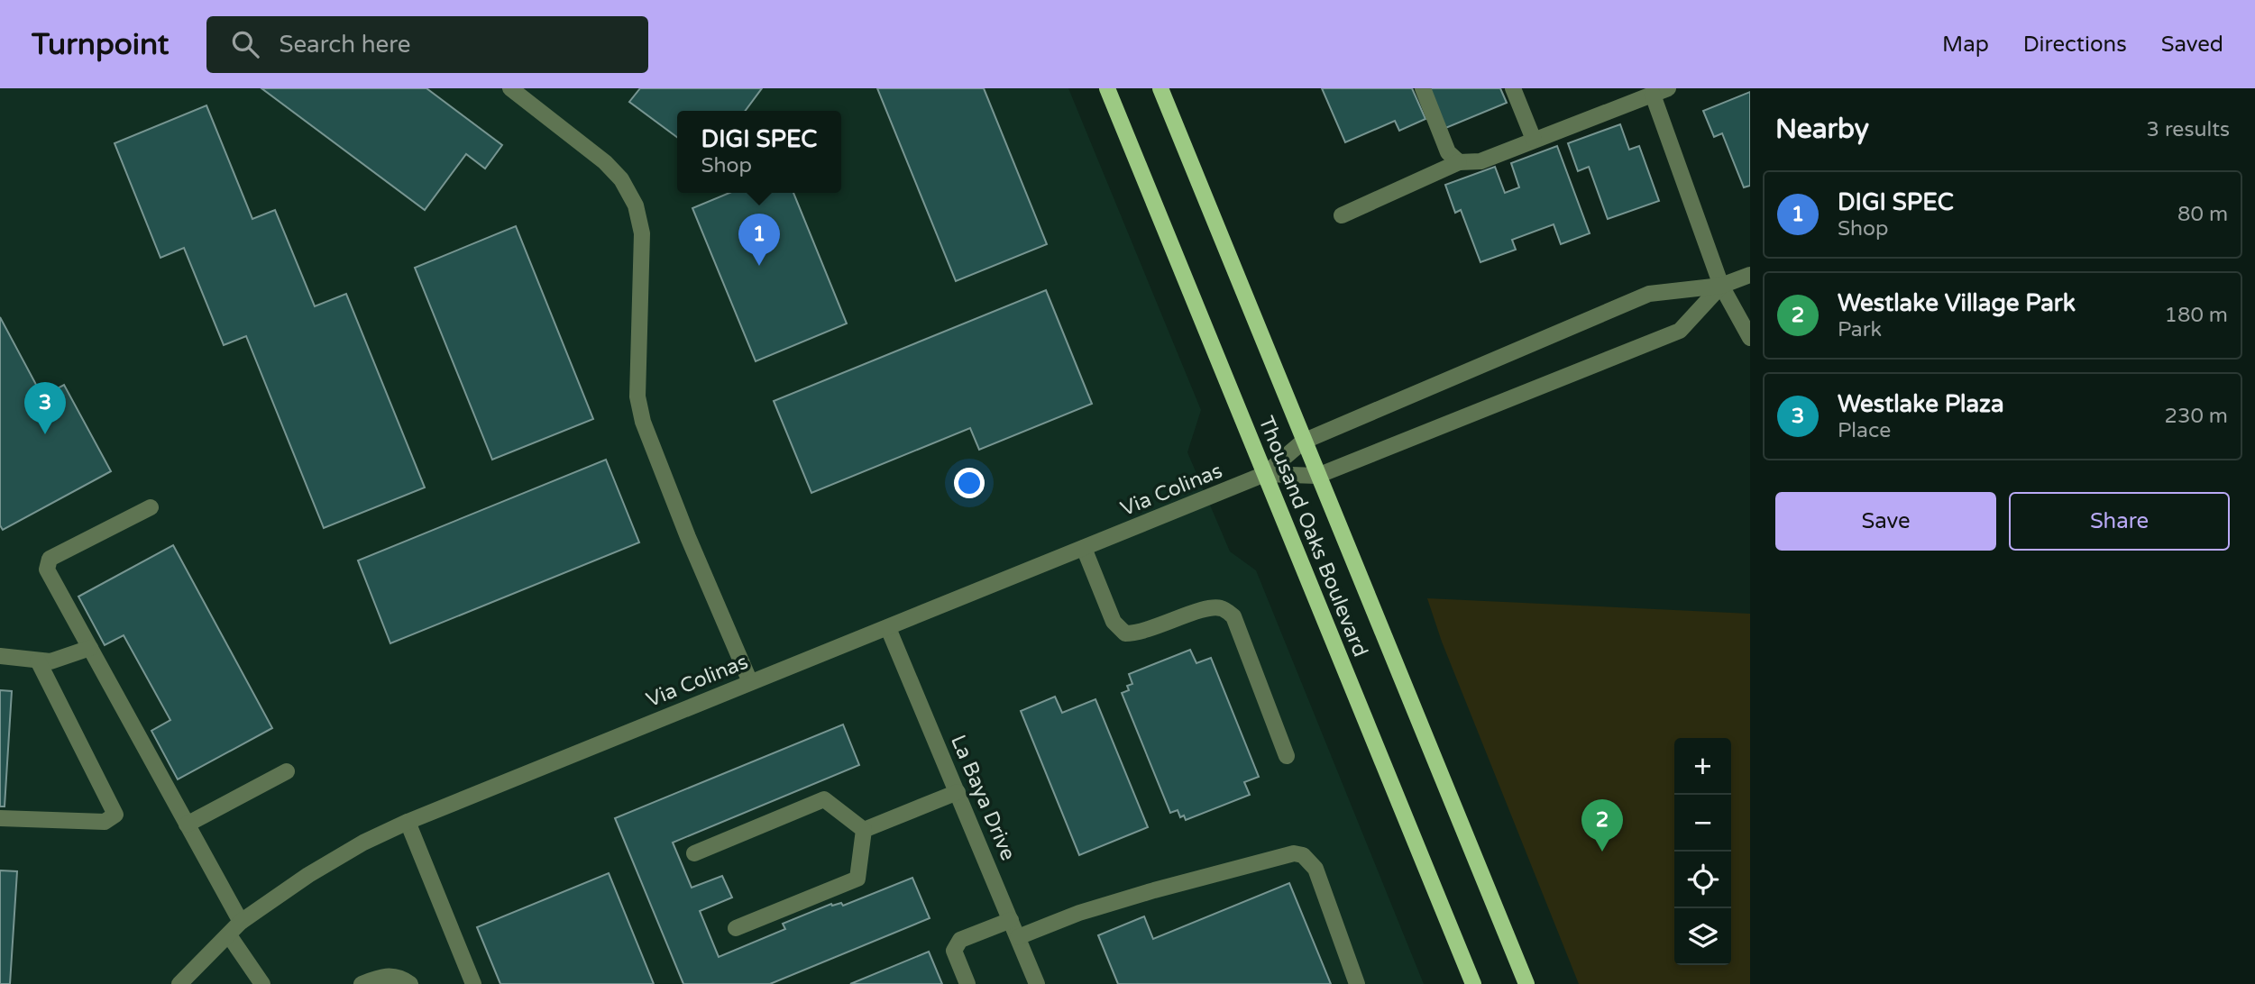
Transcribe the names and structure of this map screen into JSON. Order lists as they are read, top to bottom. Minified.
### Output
{"streets":{"main road":["Thousand Oaks Boulevard"],"street":["Via Colinas","La Baya Drive"]},"crossings":[["Via Colinas","Thousand Oaks Boulevard"],["Via Colinas","La Baya Drive"]],"page":{"header":"Turnpoint","search":"Search here","nav":["Map","Directions","Saved"],"heading":["Nearby","3 results"],"popup":["DIGI SPEC","Shop"],"list":[{"mark":"1","name":"DIGI SPEC","note":"Shop","value":"80 m"},{"mark":"2","name":"Westlake Village Park","note":"Park","value":"180 m"},{"mark":"3","name":"Westlake Plaza","note":"Place","value":"230 m"}],"pins":["1","3","2"],"buttons":["Save","Share"],"map_buttons":["+","−"]}}
